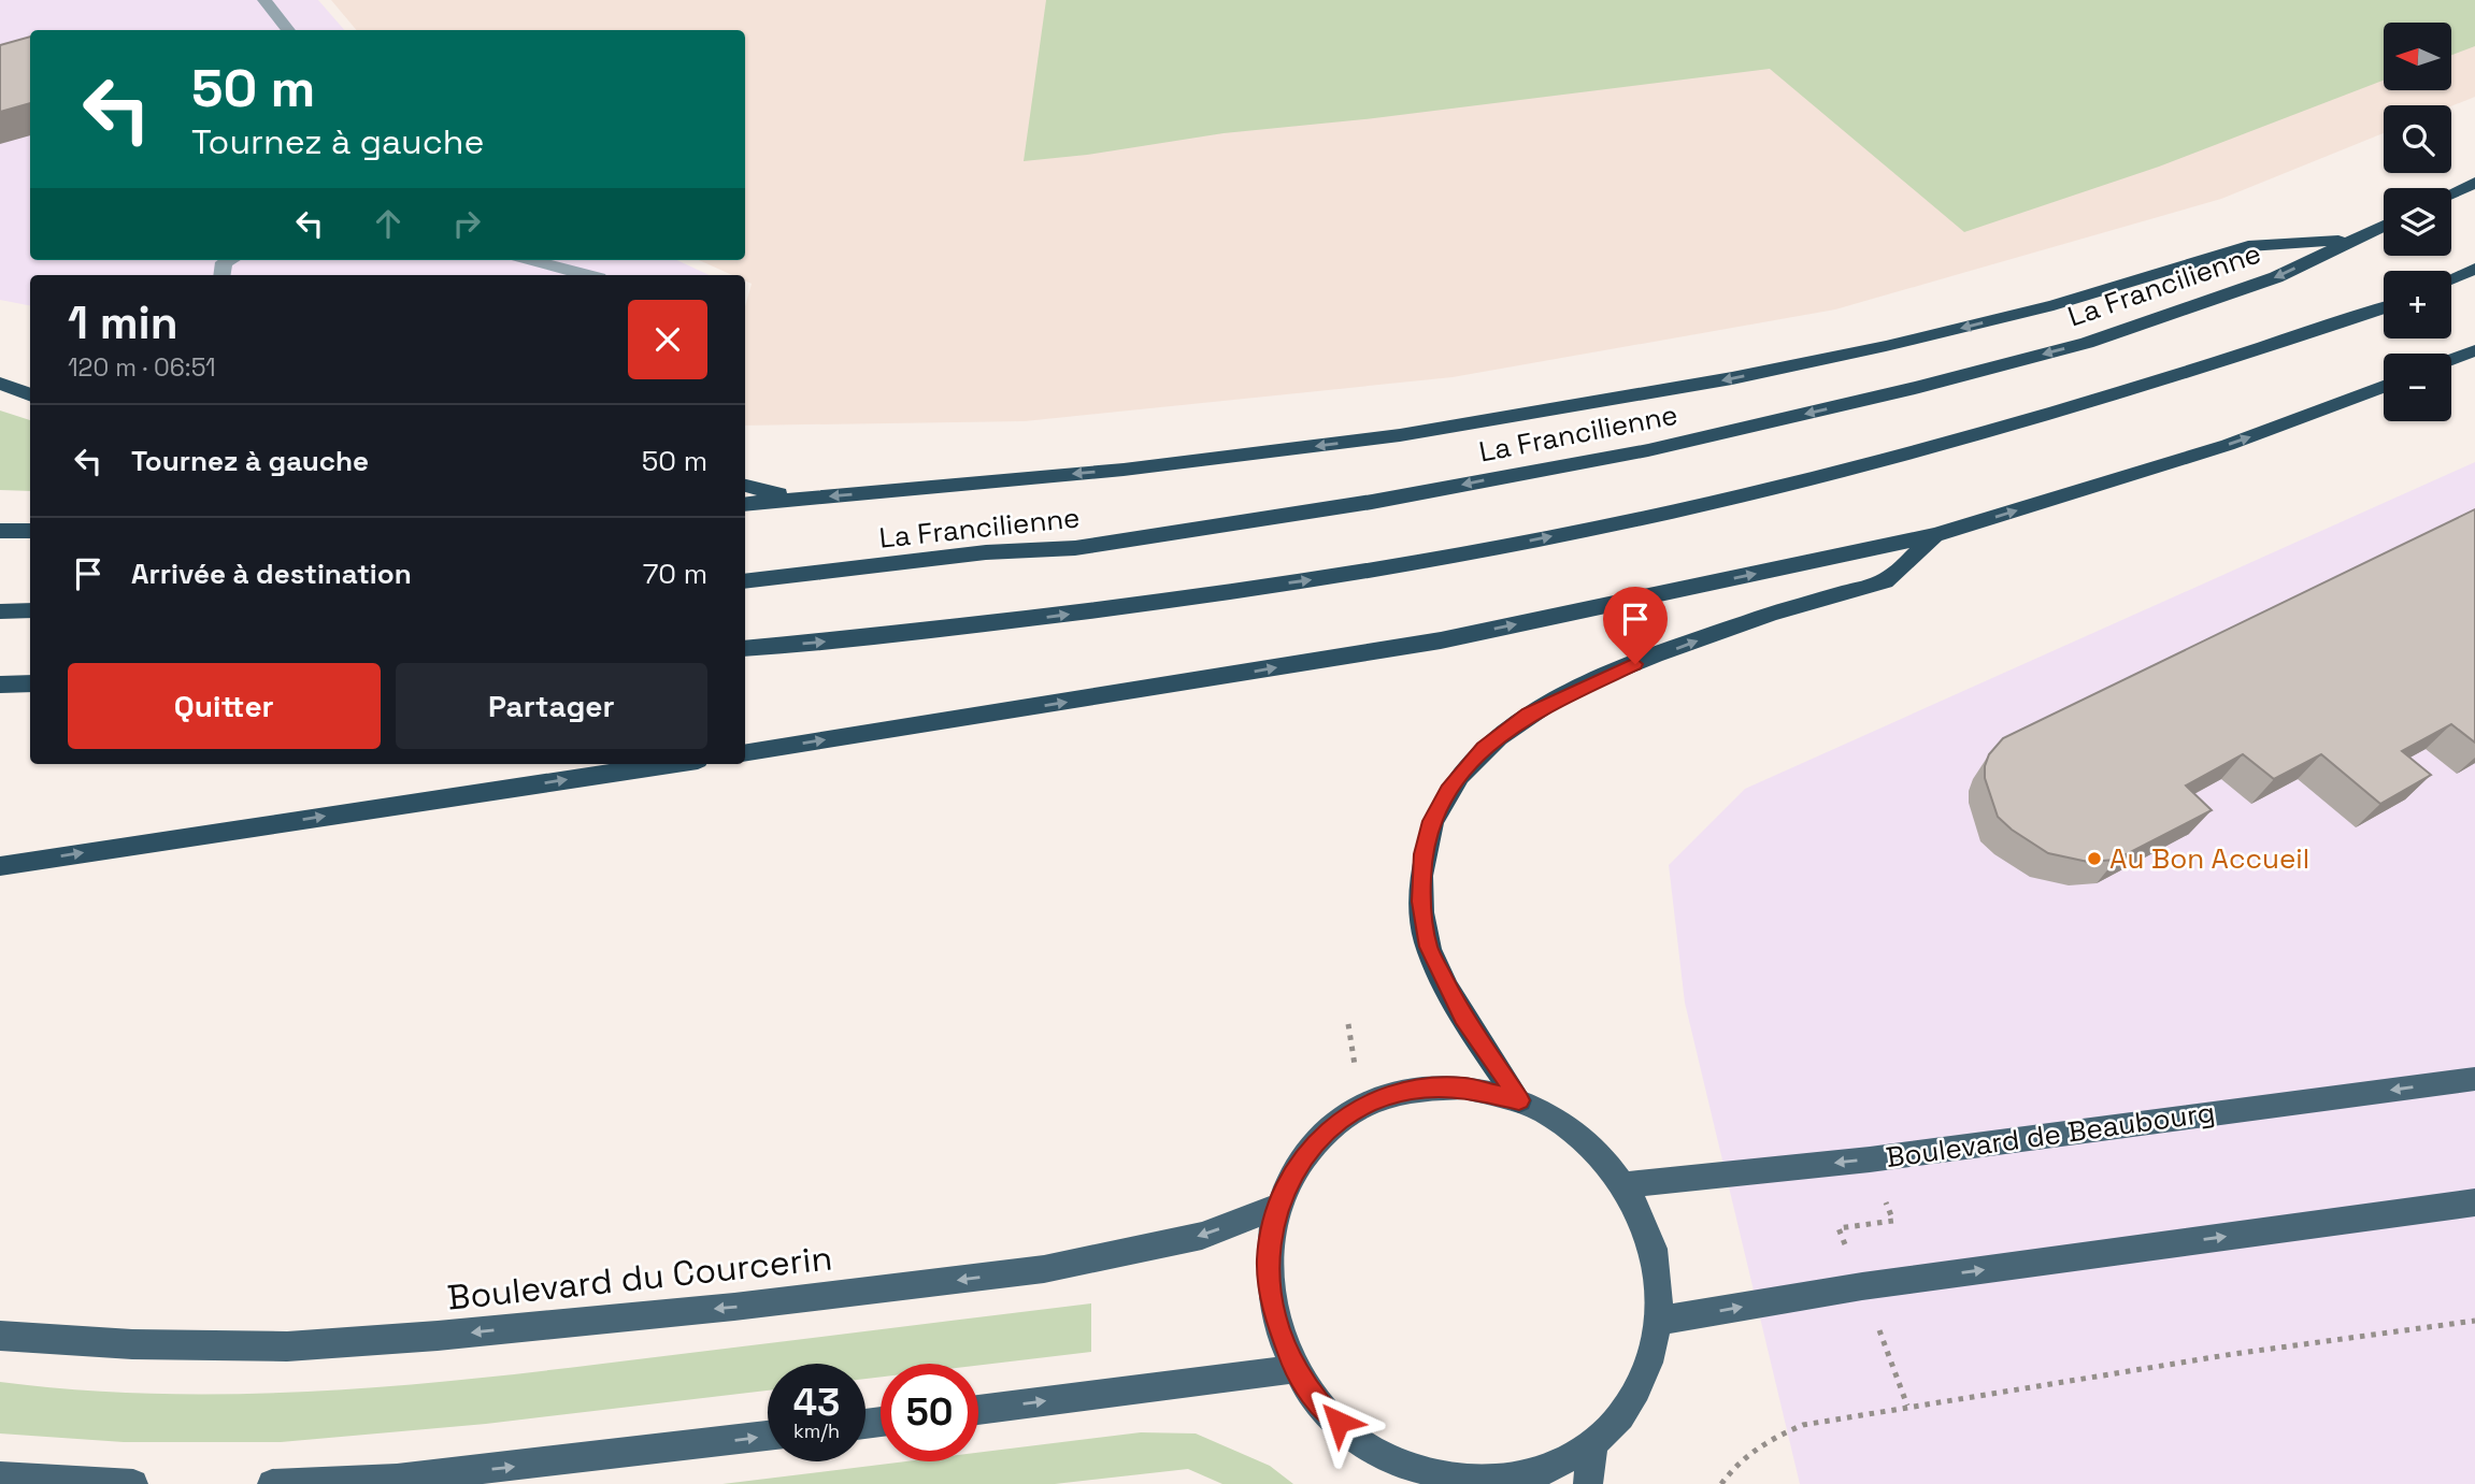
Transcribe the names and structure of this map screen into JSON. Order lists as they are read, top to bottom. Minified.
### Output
{"streets":{"highway":["La Francilienne"],"main road":["Boulevard de Beaubourg","Boulevard du Courcerin"]},"places":["Au Bon Accueil"],"north":"left","page":{"map_buttons":["+","−"],"turn":["50 m","Tournez à gauche"],"heading":["1 min","120 m · 06:51"],"list":[{"name":"Tournez à gauche","value":"50 m"},{"name":"Arrivée à destination","value":"70 m"}],"buttons":["Quitter","Partager"],"speed":"43 km/h","limit":"50"}}
